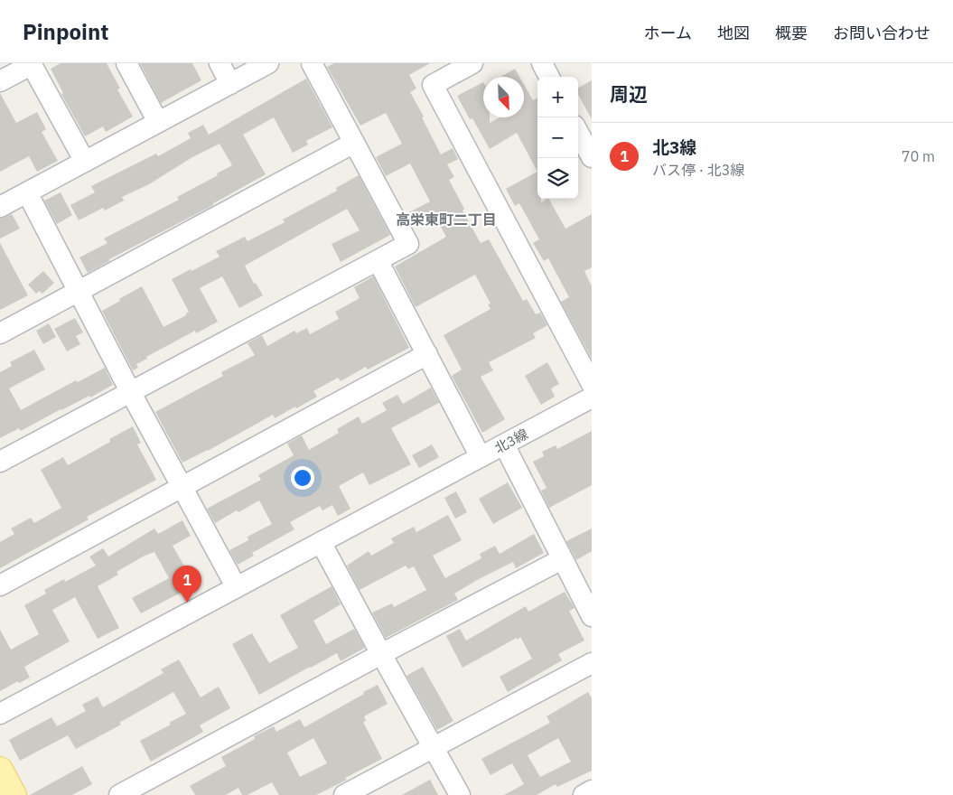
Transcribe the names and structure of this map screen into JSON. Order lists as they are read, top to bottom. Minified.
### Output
{"streets":{"street":["北3線"]},"districts":["高栄東町二丁目"],"north":"bottom right","page":{"header":"Pinpoint","nav":["ホーム","地図","概要","お問い合わせ"],"heading":"周辺","map_buttons":["+","−"],"list":[{"mark":"1","name":"北3線","note":"バス停 · 北3線","value":"70 m"}],"pins":"1"}}
